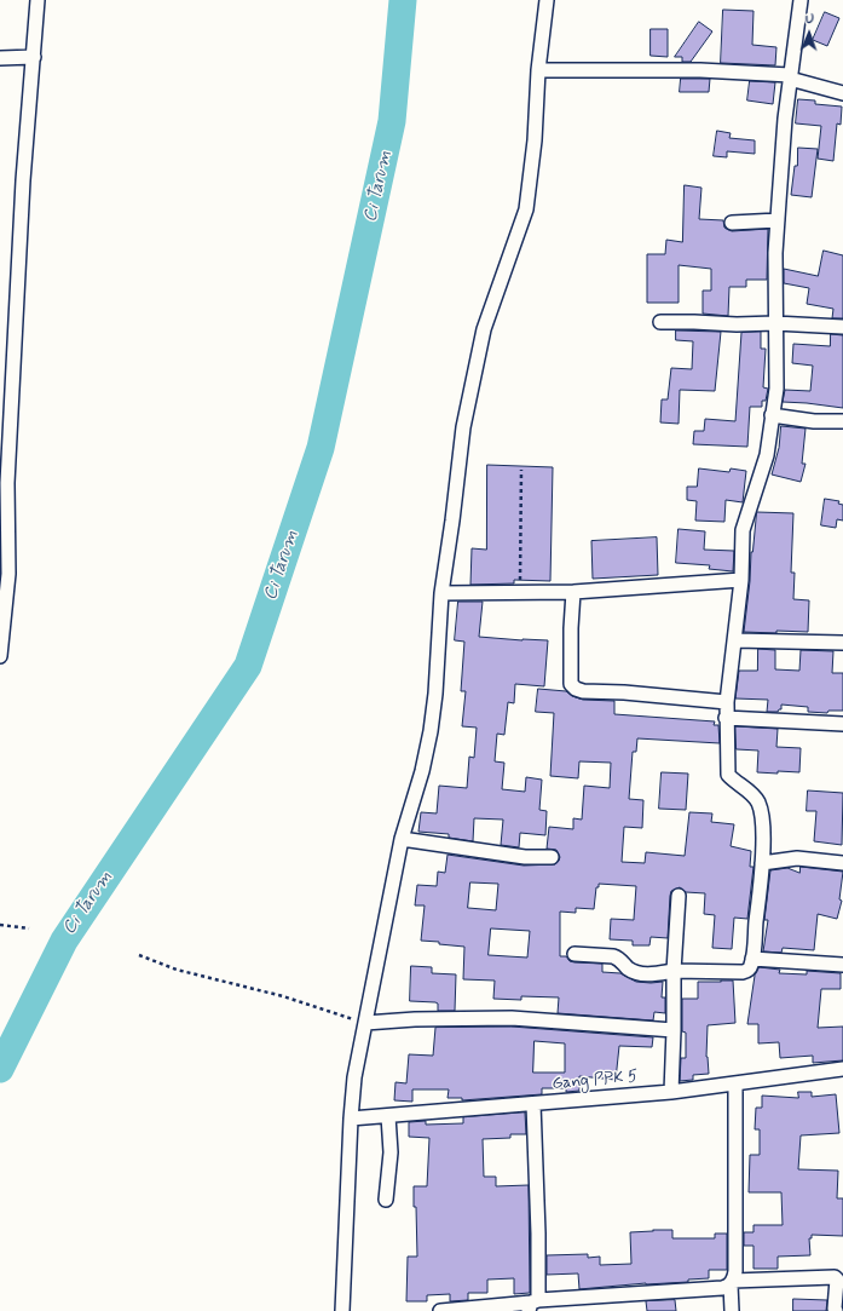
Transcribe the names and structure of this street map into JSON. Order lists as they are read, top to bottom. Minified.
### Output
{"streets":{"street":["Gang PPK 5"]},"water":["Ci Tarum"],"north":"top"}
